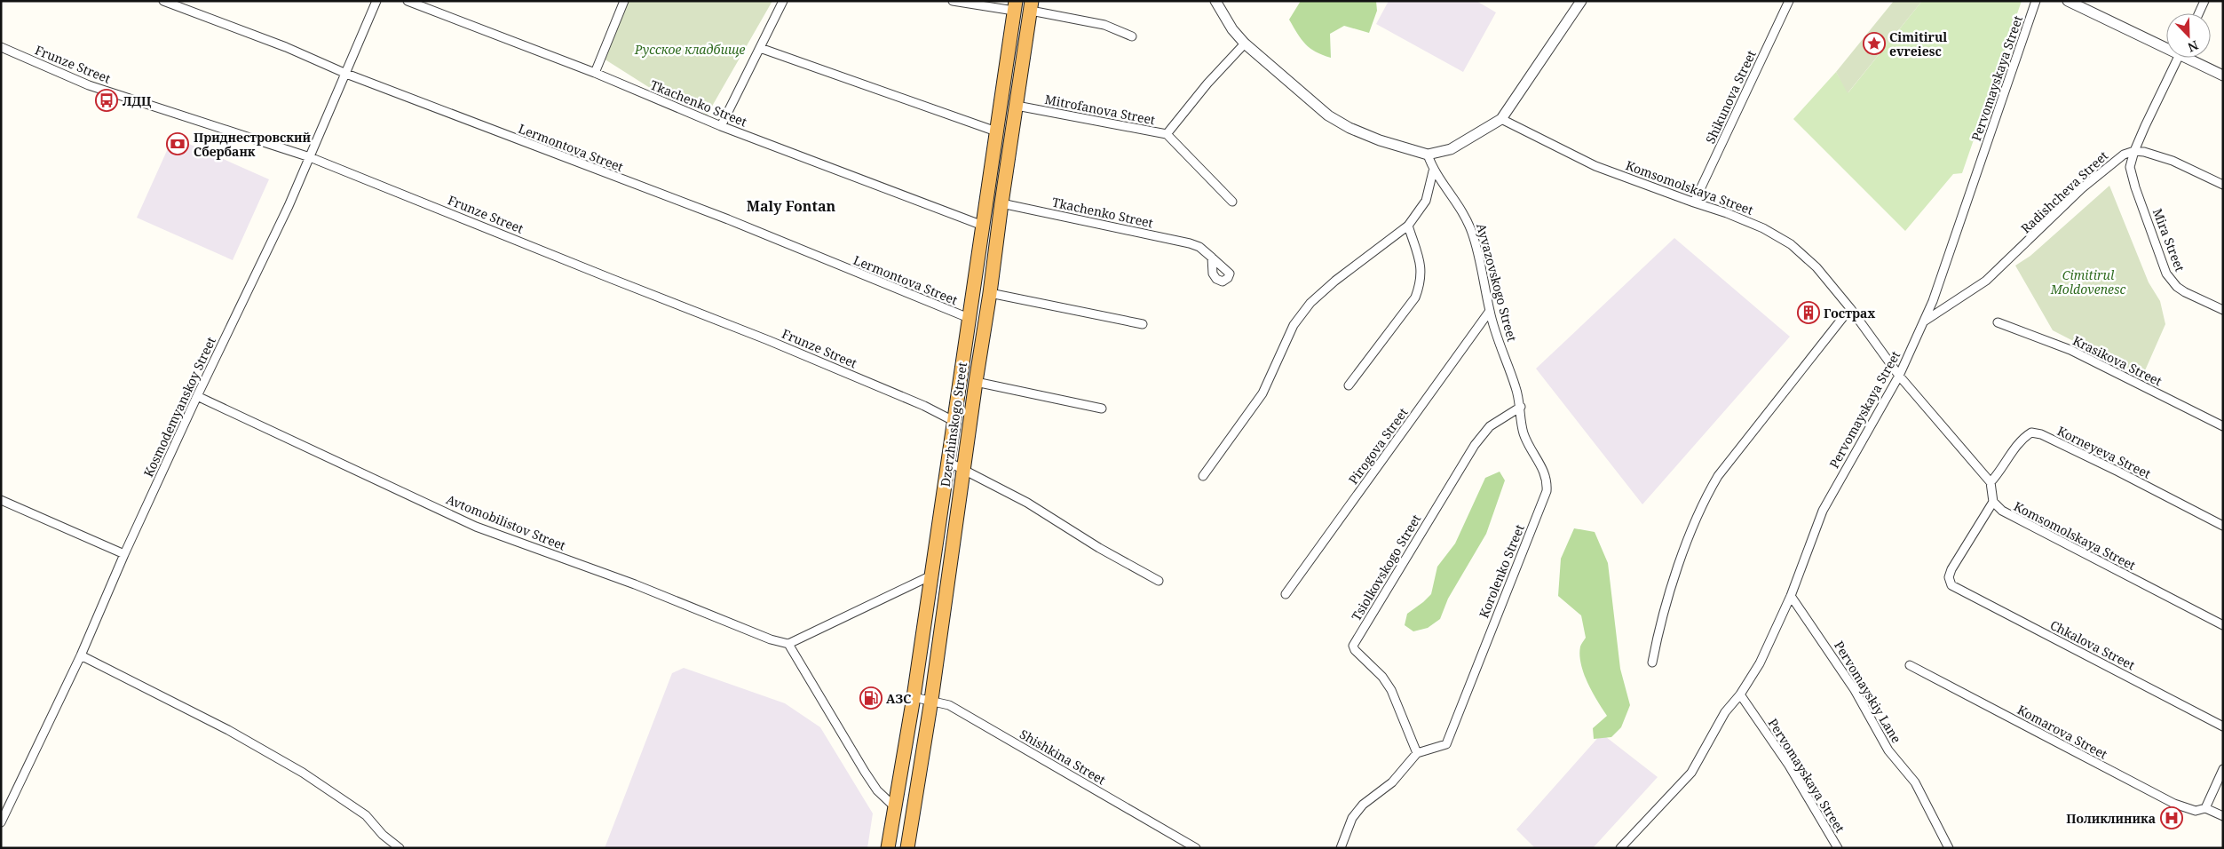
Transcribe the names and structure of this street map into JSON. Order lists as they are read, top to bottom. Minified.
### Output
{"streets":{"highway":["Dzerzhinskogo Street"],"street":["Frunze Street","Pervomayskaya Street","Shikunova Street","Tkachenko Street","Mitrofanova Street","Lermontova Street","Komsomolskaya Street","Radishcheva Street","Mira Street","Ayvazovskogo Street","Krasikova Street","Kosmodemyanskoy Street","Pirogova Street","Korneyeva Street","Avtomobilistov Street","Tsiolkovskogo Street","Korolenko Street","Chkalova Street","Pervomayskiy Lane","Komarova Street","Shishkina Street"]},"crossings":[["Frunze Street","Kosmodemyanskoy Street"],["Frunze Street","Dzerzhinskogo Street"],["Pervomayskaya Street","Komsomolskaya Street"],["Pervomayskaya Street","Radishcheva Street"],["Pervomayskaya Street","Pervomayskiy Lane"],["Shikunova Street","Komsomolskaya Street"],["Tkachenko Street","Dzerzhinskogo Street"],["Mitrofanova Street","Dzerzhinskogo Street"],["Lermontova Street","Kosmodemyanskoy Street"],["Lermontova Street","Dzerzhinskogo Street"],["Komsomolskaya Street","Korneyeva Street"],["Komsomolskaya Street","Chkalova Street"],["Radishcheva Street","Mira Street"],["Ayvazovskogo Street","Pirogova Street"],["Ayvazovskogo Street","Tsiolkovskogo Street"],["Ayvazovskogo Street","Korolenko Street"],["Kosmodemyanskoy Street","Avtomobilistov Street"],["Dzerzhinskogo Street","Shishkina Street"],["Tsiolkovskogo Street","Korolenko Street"]],"districts":["Maly Fontan"],"parks":["Русское кладбище","Cimitirul Moldovenesc"],"places":{"place":["Cimitirul evreiesc"],"bus stop":["ЛДЦ"],"bank":["Приднестровский Сбербанк"],"building":["Гострах"],"fuel station":["АЗС"],"hospital":["Поликлиника"]},"north":"bottom right"}
